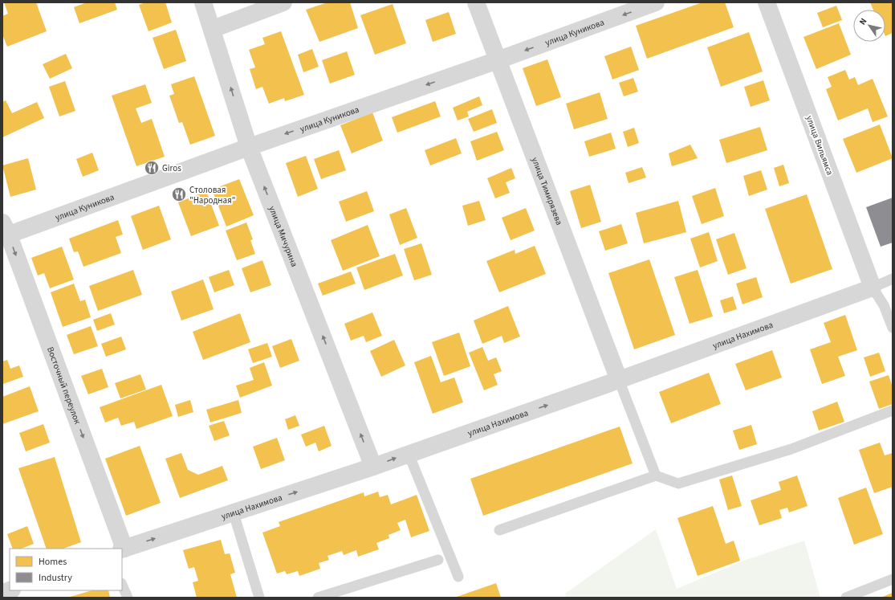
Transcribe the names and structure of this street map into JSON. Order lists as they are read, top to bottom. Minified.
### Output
{"streets":{"street":["улица Куникова","улица Вильямса","улица Тимирязева","улица Мичурина","улица Нахимова","Восточный переулок"]},"crossings":[["улица Куникова","улица Тимирязева"],["улица Куникова","улица Мичурина"],["улица Куникова","Восточный переулок"],["улица Вильямса","улица Нахимова"],["улица Тимирязева","улица Нахимова"],["улица Мичурина","улица Нахимова"],["улица Нахимова","Восточный переулок"]],"one_way":["улица Куникова","улица Мичурина","улица Нахимова","Восточный переулок"],"places":{"restaurant":["Giros","Столовая \"Народная\""]},"legend":["Homes","Industry"],"north":"top left"}
